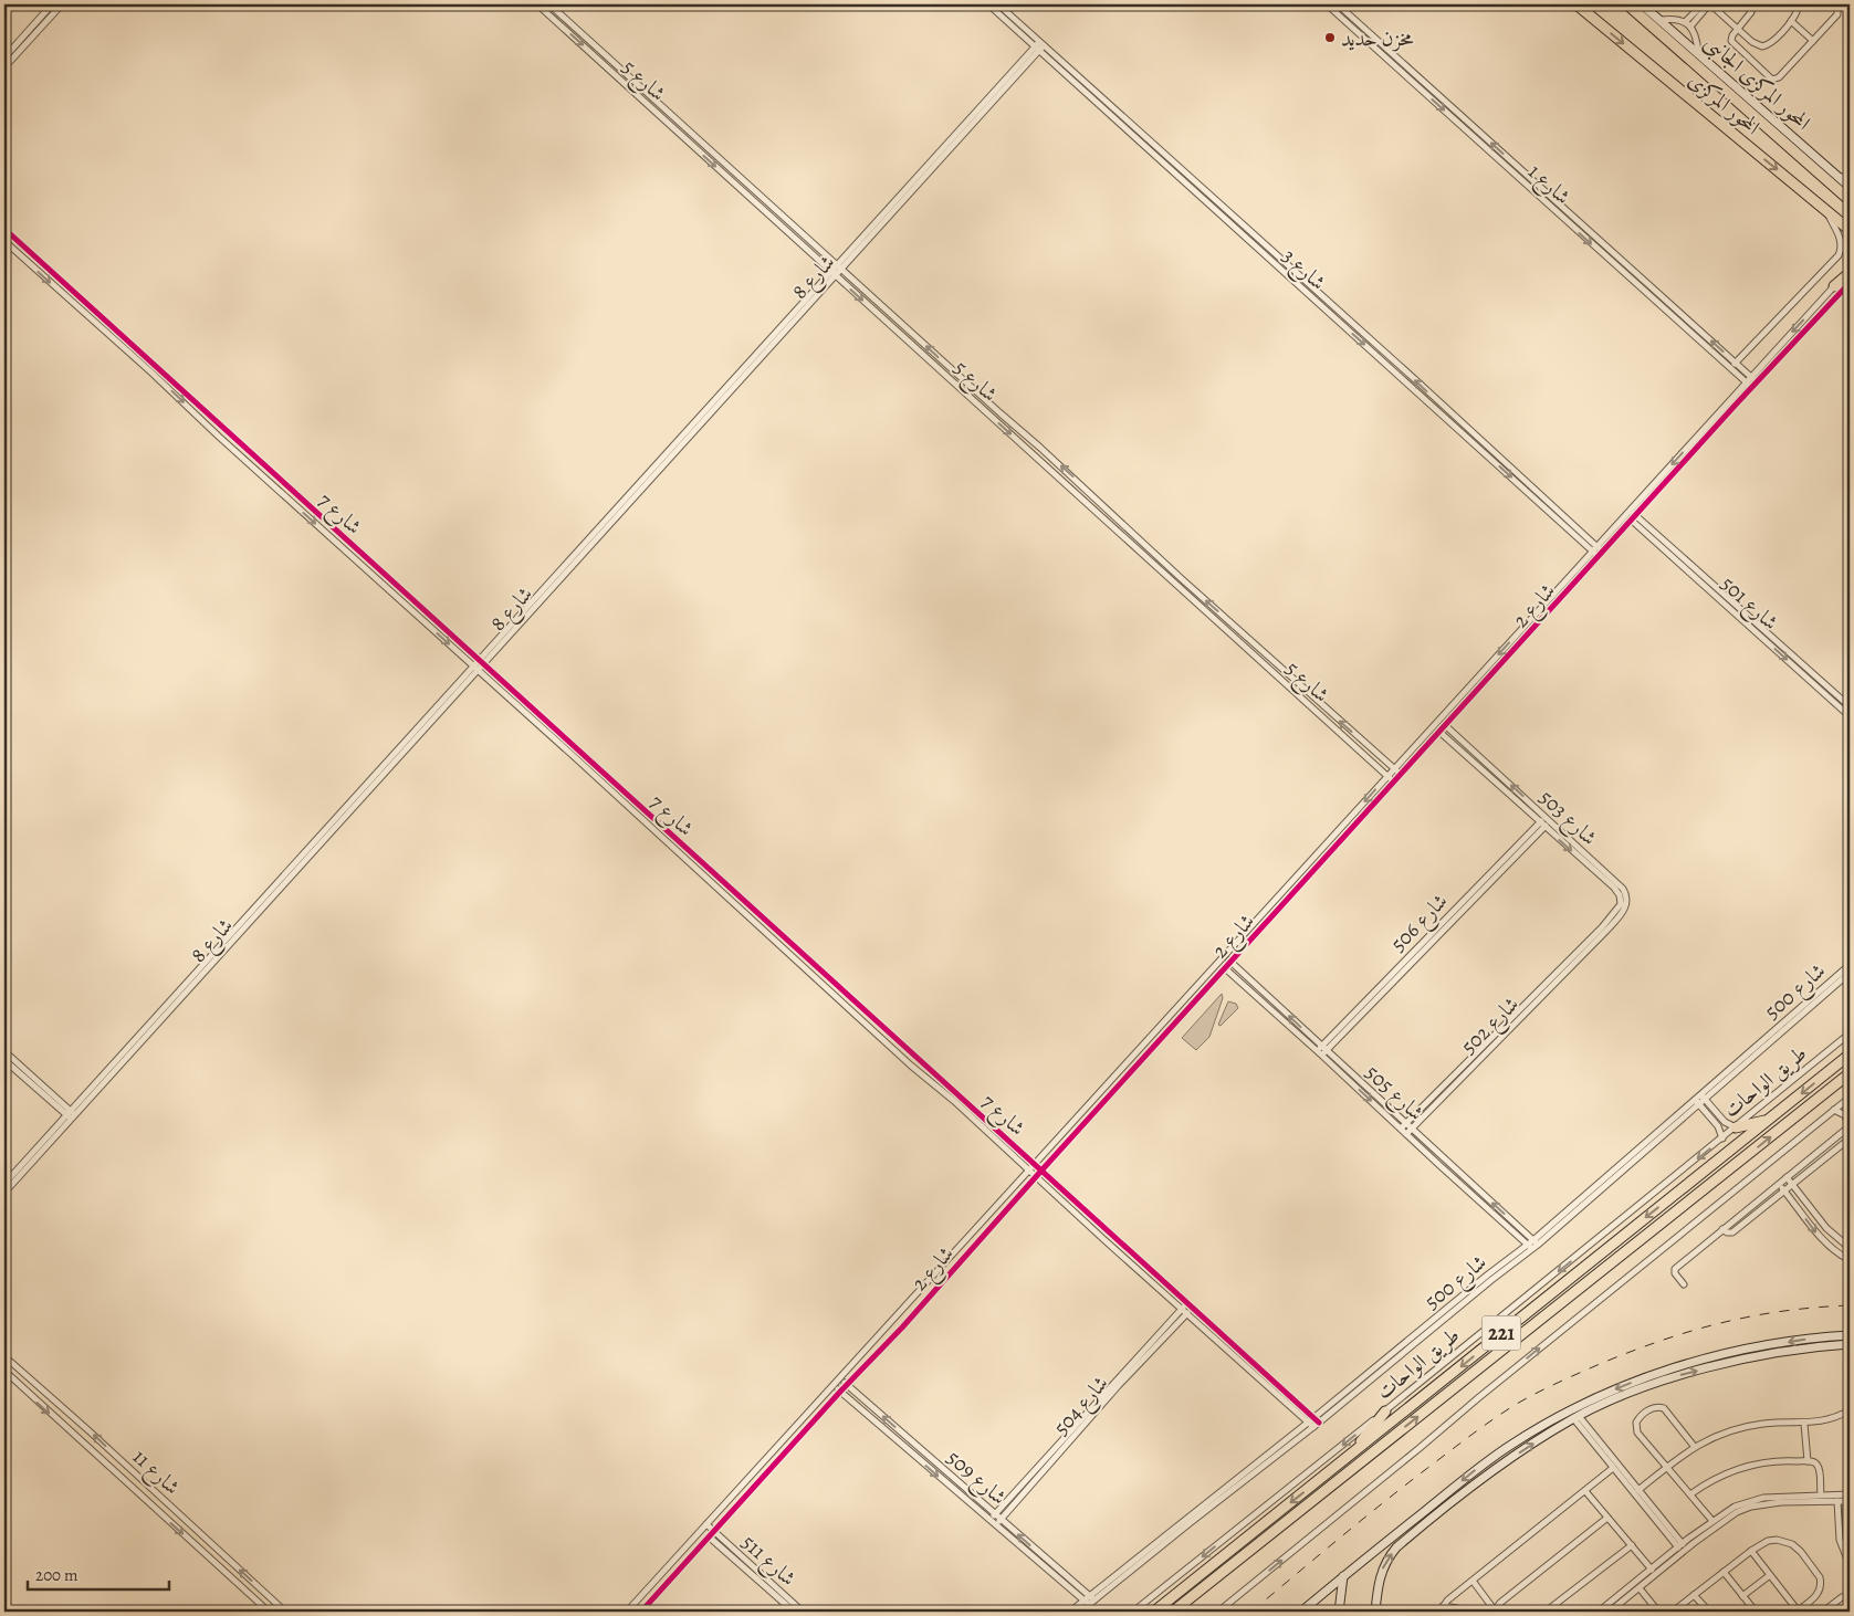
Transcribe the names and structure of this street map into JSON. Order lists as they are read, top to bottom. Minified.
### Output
{"streets":{"highway":["المحور المركزى","طريق الواحات","221"],"street":["شارع 5","المحور المركزى الجانبى","شارع 1","شارع 3","شارع 8","شارع 7","شارع 501","شارع 2","شارع 503","شارع 506","شارع 500","شارع 502","شارع 505","شارع 504","شارع 11","شارع 509","شارع 511"]},"crossings":[["شارع 5","شارع 8"],["شارع 5","شارع 2"],["شارع 1","شارع 2"],["شارع 3","شارع 8"],["شارع 3","شارع 2"],["شارع 8","شارع 7"],["شارع 7","شارع 2"],["شارع 7","شارع 500"],["شارع 7","شارع 504"],["شارع 501","شارع 2"],["شارع 2","شارع 503"],["شارع 2","شارع 505"],["شارع 2","شارع 509"],["شارع 2","شارع 511"],["شارع 503","شارع 506"],["شارع 503","شارع 502"],["شارع 506","شارع 505"],["شارع 500","شارع 505"],["شارع 500","شارع 509"],["شارع 502","شارع 505"],["شارع 504","شارع 509"]],"places":["مخزن حديد"],"scale_bar":"200 m"}
